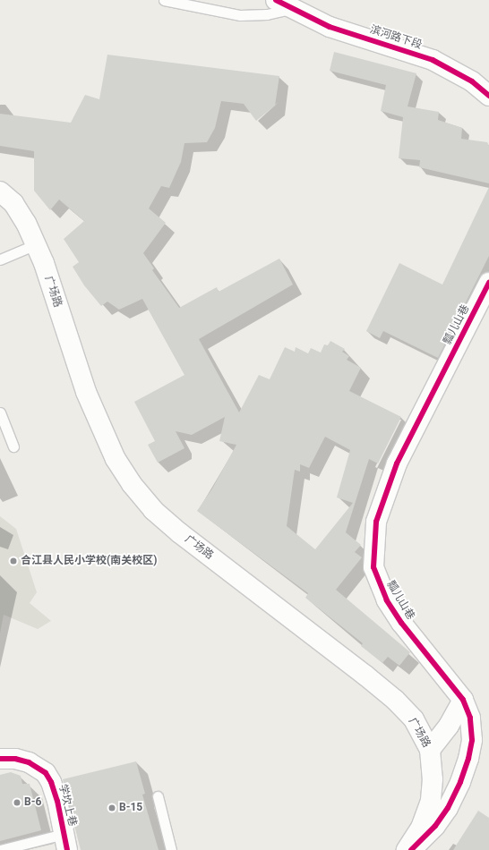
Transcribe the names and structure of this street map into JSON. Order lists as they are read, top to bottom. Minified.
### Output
{"streets":{"street":["滨河路下段","广场路","瓢儿山巷","学坎上巷"]},"places":["合江县人民小学校(南关校区)","B-6","B-15"]}
